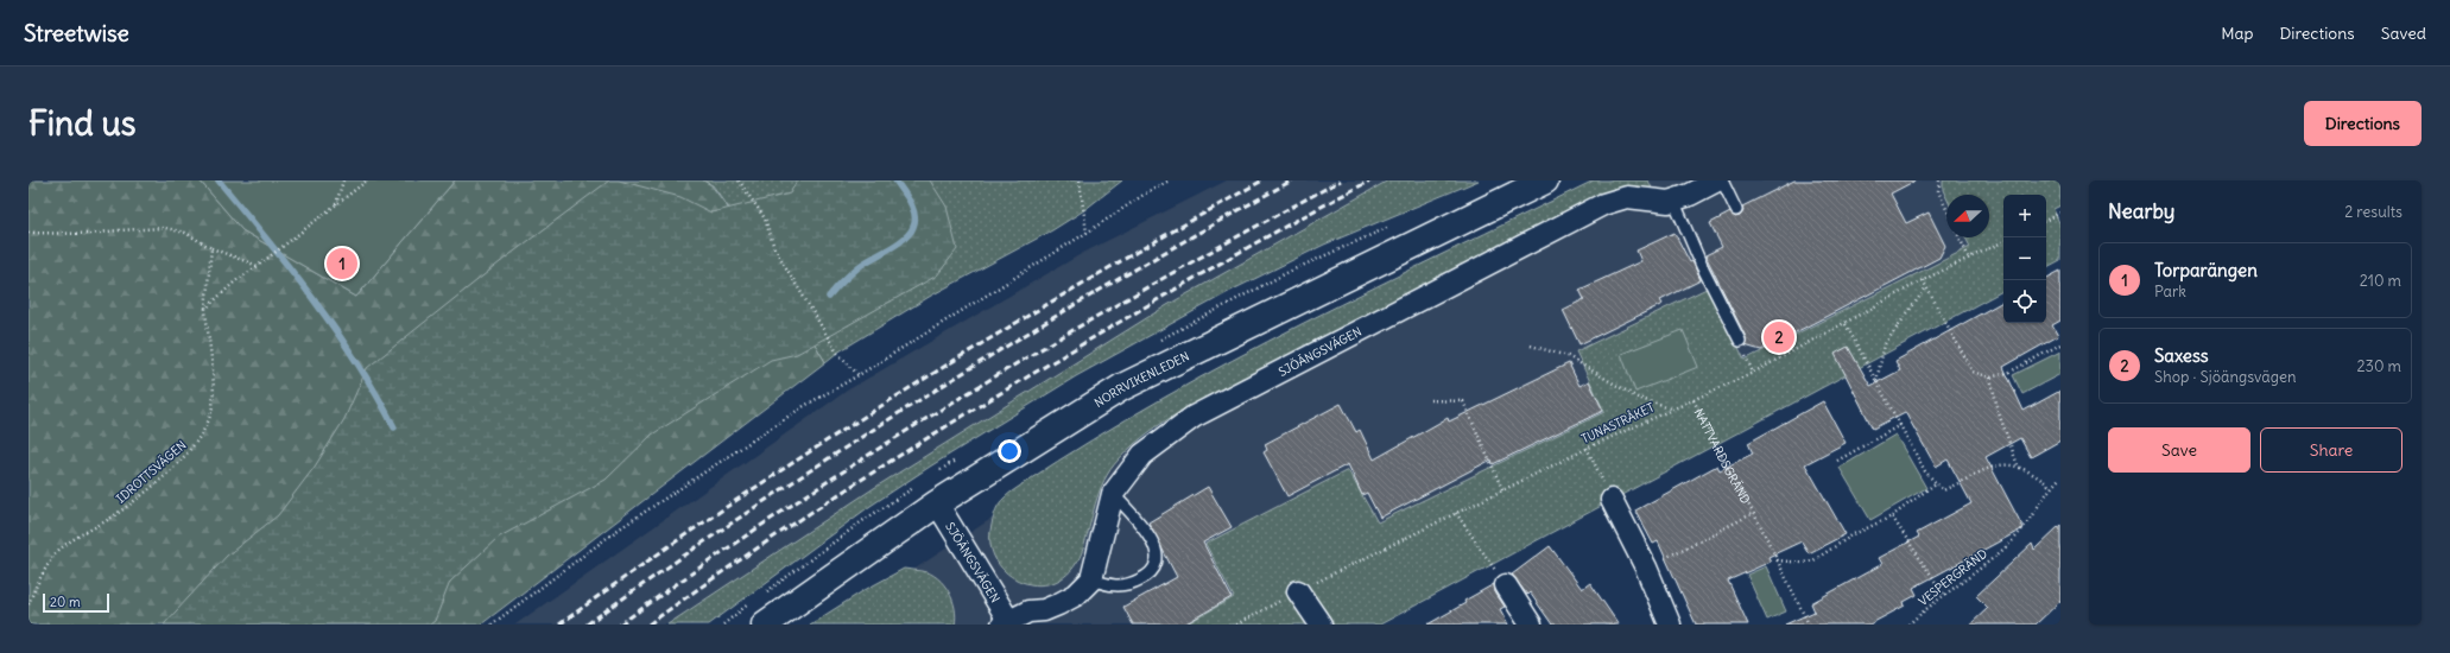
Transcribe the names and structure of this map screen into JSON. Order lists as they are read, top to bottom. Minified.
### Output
{"streets":{"main road":["NORRVIKENLEDEN"],"street":["SJÖÄNGSVÄGEN"],"path":["TUNASTRÅKET","NATTVARDSGRÄND","IDROTTSVÄGEN","VESPERGRÄND"]},"crossings":[["SJÖÄNGSVÄGEN","NORRVIKENLEDEN"],["TUNASTRÅKET","NATTVARDSGRÄND"]],"scale_bar":"20 m","north":"left","page":{"header":"Streetwise","nav":["Map","Directions","Saved"],"buttons":["Directions",["Save","Share"]],"title":"Find us","heading":["Nearby","2 results"],"map_buttons":["+","−"],"list":[{"mark":"1","name":"Torparängen","note":"Park","value":"210 m"},{"mark":"2","name":"Saxess","note":"Shop · Sjöängsvägen","value":"230 m"}],"pins":["1","2"],"scale":"20 m"}}
